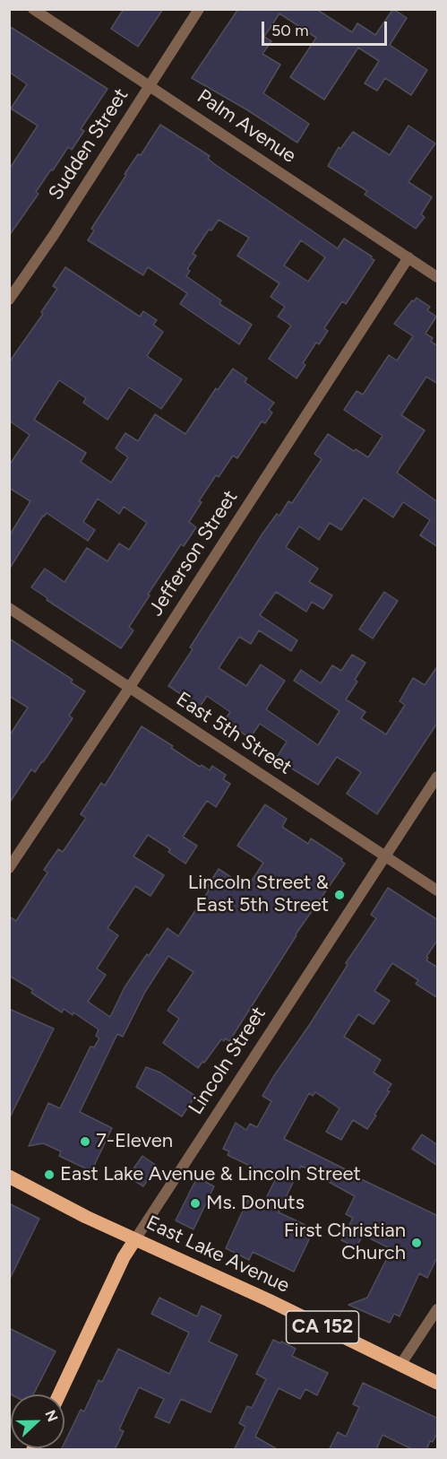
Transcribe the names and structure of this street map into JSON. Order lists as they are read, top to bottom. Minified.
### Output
{"streets":{"main road":["Lincoln Street","East Lake Avenue","CA 152"],"street":["Palm Avenue","Sudden Street","Jefferson Street","East 5th Street"]},"crossings":[["Palm Avenue","Sudden Street"],["Palm Avenue","Jefferson Street"],["Jefferson Street","East 5th Street"],["East 5th Street","Lincoln Street"],["Lincoln Street","East Lake Avenue"]],"places":["Lincoln Street & East 5th Street","7-Eleven","East Lake Avenue & Lincoln Street","Ms. Donuts","First Christian Church"],"scale_bar":"50 m","north":"right"}
